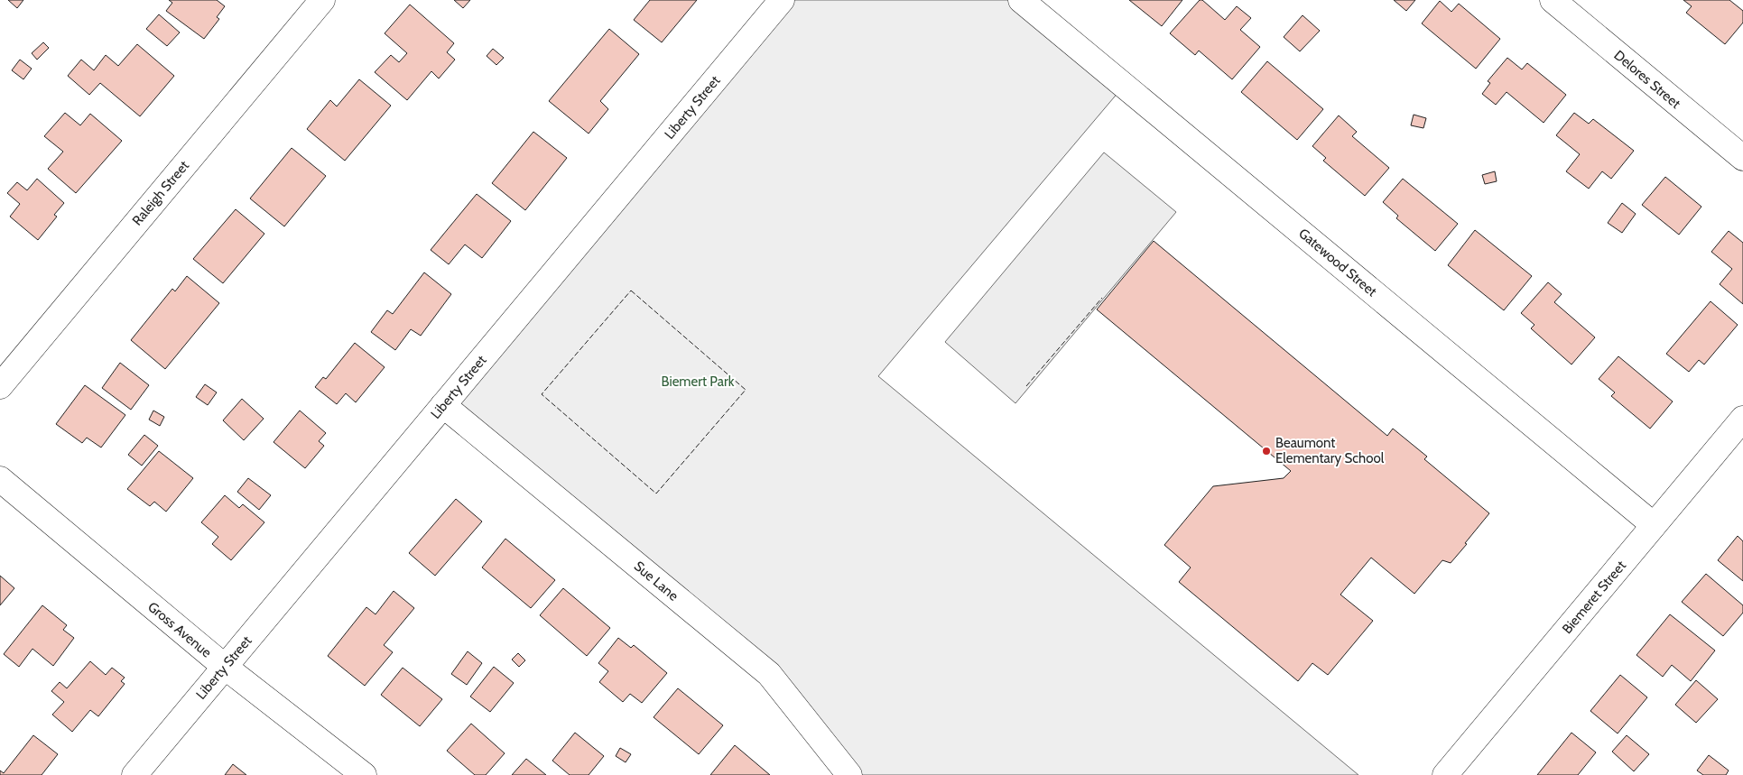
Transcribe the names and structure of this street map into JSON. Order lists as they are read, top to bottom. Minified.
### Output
{"streets":{"street":["Delores Street","Liberty Street","Raleigh Street","Gatewood Street","Sue Lane","Biemeret Street","Gross Avenue"]},"crossings":[["Liberty Street","Sue Lane"],["Liberty Street","Gross Avenue"],["Gatewood Street","Biemeret Street"]],"parks":["Biemert Park"],"places":["Beaumont Elementary School"]}
